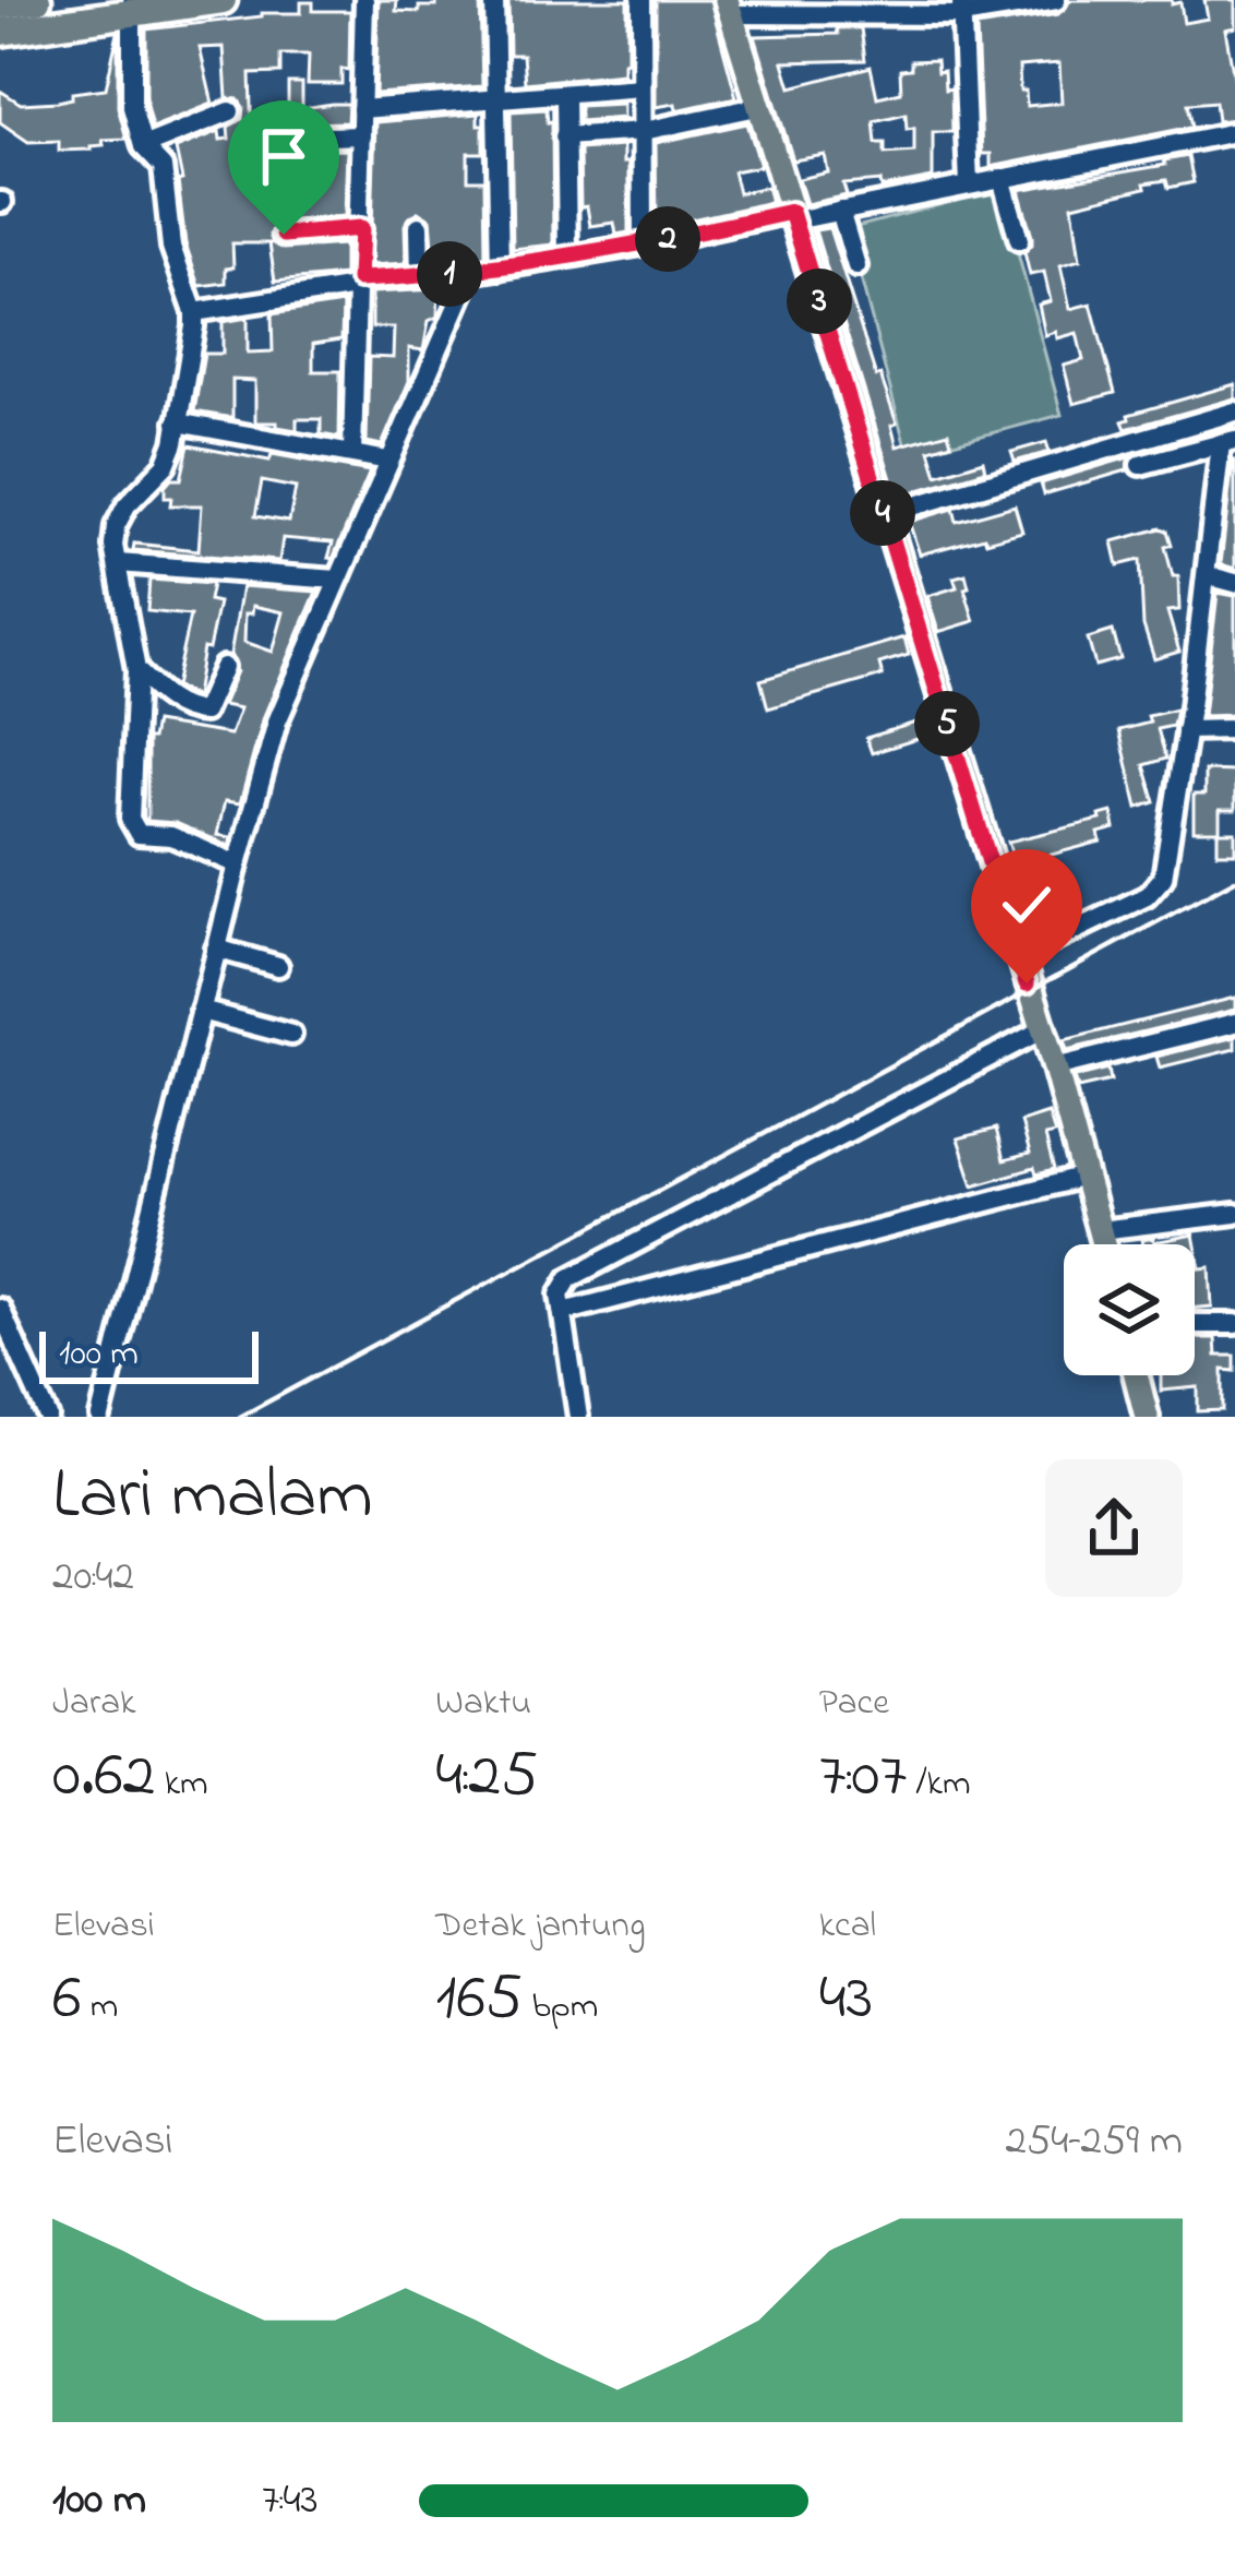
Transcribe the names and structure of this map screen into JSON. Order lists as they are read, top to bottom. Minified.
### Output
{"scale_bar":"100 m","page":{"pins":["2","1","3","4","5"],"scale":"100 m","heading":["Lari malam","20:42"],"stats":[["Jarak","0.62 km"],["Waktu","4:25"],["Pace","7:07 /km"],["Elevasi","6 m"],["Detak jantung","165 bpm"],["kcal","43"]],"chart":["Elevasi","254–259 m"],"list":[{"name":"100 m","note":"7:43"}]}}
